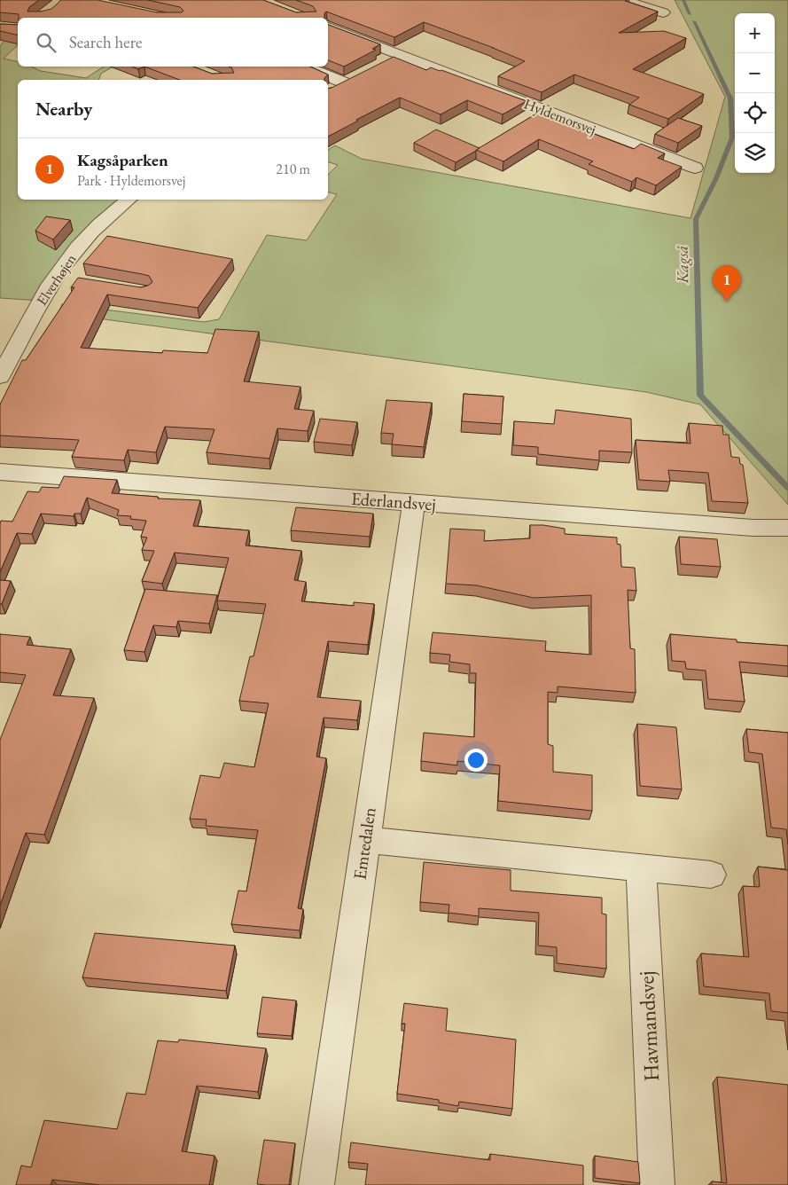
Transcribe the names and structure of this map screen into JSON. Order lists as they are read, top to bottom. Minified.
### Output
{"streets":{"street":["Hyldemorsvej","Elverhøjen","Ederlandsvej","Emtedalen","Havmandsvej"]},"crossings":[["Ederlandsvej","Emtedalen"]],"water":["Kagså"],"page":{"map_buttons":["+","−"],"search":"Search here","heading":"Nearby","list":[{"mark":"1","name":"Kagsåparken","note":"Park · Hyldemorsvej","value":"210 m"}],"pins":"1"}}
